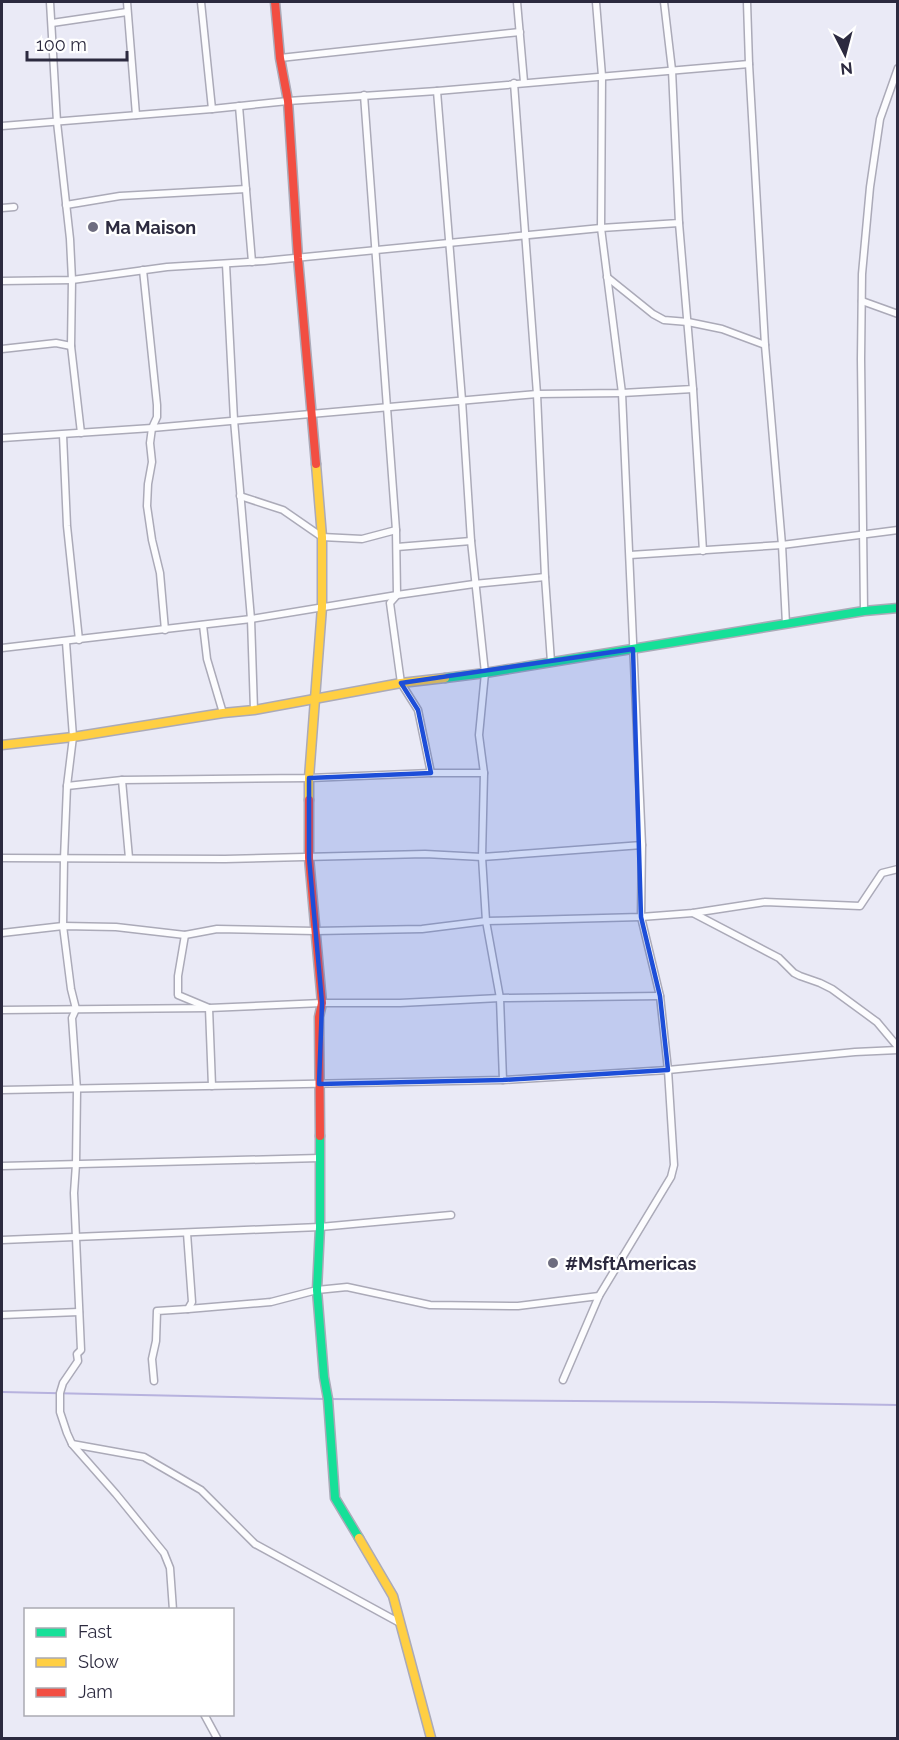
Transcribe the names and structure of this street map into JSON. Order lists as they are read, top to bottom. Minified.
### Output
{"places":["Ma Maison","#MsftAmericas"],"legend":["Fast","Slow","Jam"],"scale_bar":"100 m","north":"bottom"}
